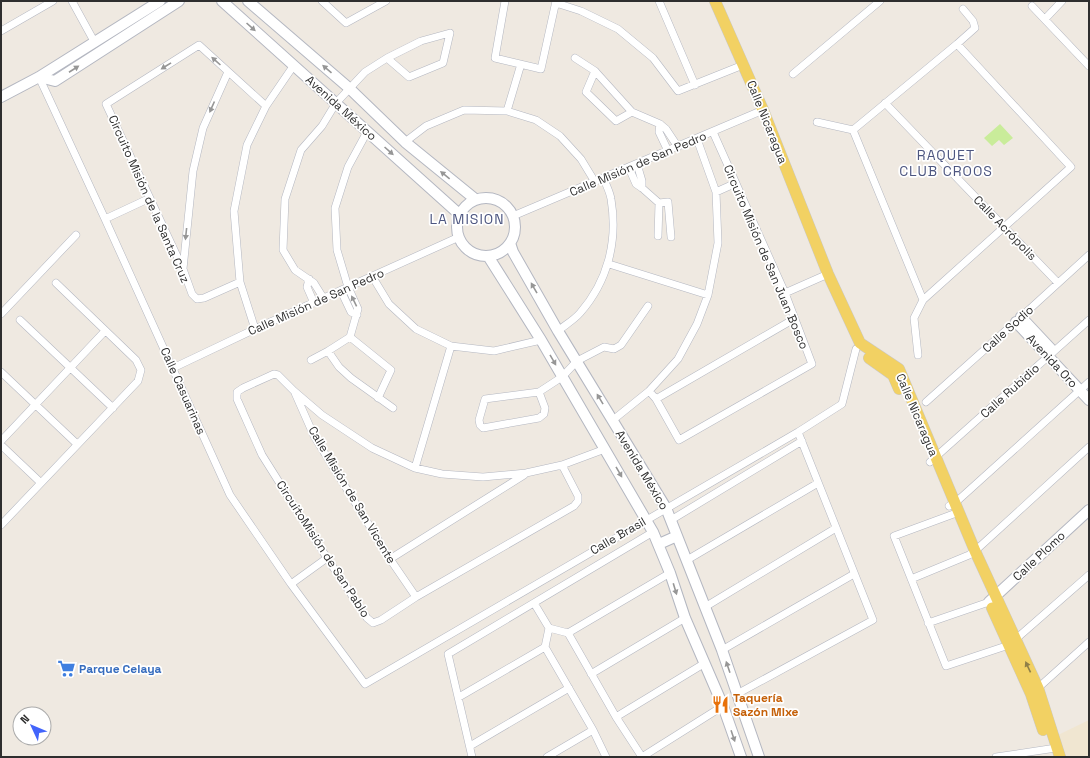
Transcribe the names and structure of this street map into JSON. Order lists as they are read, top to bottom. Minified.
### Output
{"streets":{"main road":["Calle Nicaragua"],"street":["Avenida México","Calle Misión de San Pedro","Circuito Misión de la Santa Cruz","Calle Acrópolis","Circuito Misión de San Juan Bosco","Calle Sodio","Avenida Oro","Calle Casuarinas","Calle Rubidio","Calle Misión de San Vicente","Calle Brasil","CircuitoMisión de San Pablo","Calle Plomo"]},"crossings":[["Avenida México","Calle Misión de San Pedro"],["Avenida México","Calle Brasil"],["Calle Nicaragua","Calle Misión de San Pedro"],["Calle Nicaragua","Calle Rubidio"],["Calle Nicaragua","Calle Brasil"],["Calle Nicaragua","Calle Plomo"],["Calle Misión de San Pedro","Circuito Misión de San Juan Bosco"],["Calle Misión de San Pedro","Calle Casuarinas"],["Calle Acrópolis","Calle Sodio"],["Calle Sodio","Avenida Oro"],["Avenida Oro","Calle Rubidio"],["Calle Casuarinas","Calle Brasil"],["Calle Misión de San Vicente","CircuitoMisión de San Pablo"]],"districts":["RAQUET CLUB CROOS","LA MISION"],"places":{"supermarket":["Parque Celaya"],"restaurant":["Taquería Sazón Mixe"]},"north":"top left"}
